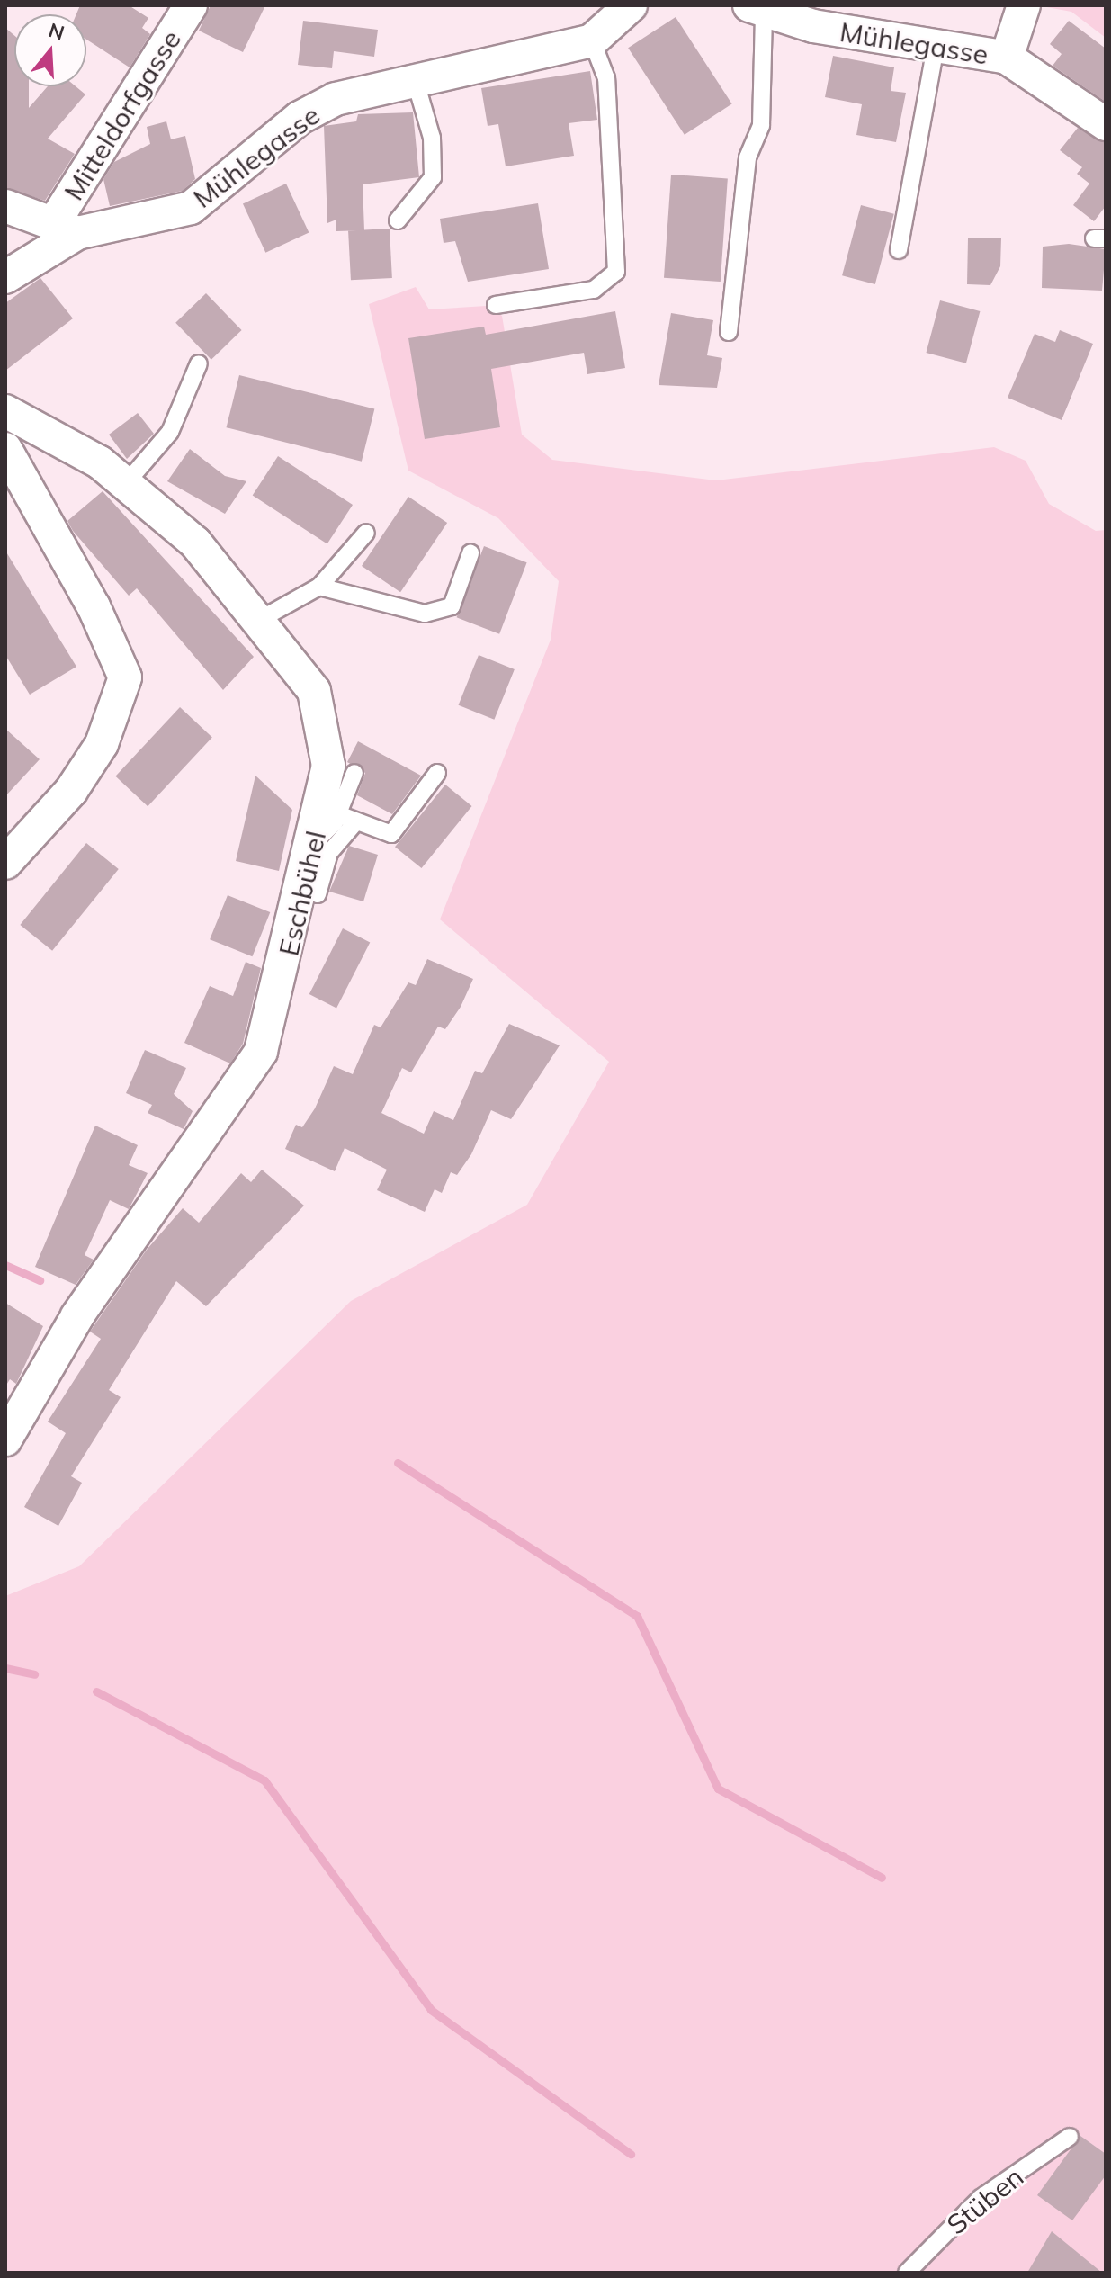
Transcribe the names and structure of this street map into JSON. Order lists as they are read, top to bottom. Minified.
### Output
{"streets":{"street":["Mühlegasse","Mitteldorfgasse","Eschbühel"],"lane":["Stüben"]},"crossings":[["Mühlegasse","Mitteldorfgasse"]],"north":"top"}
